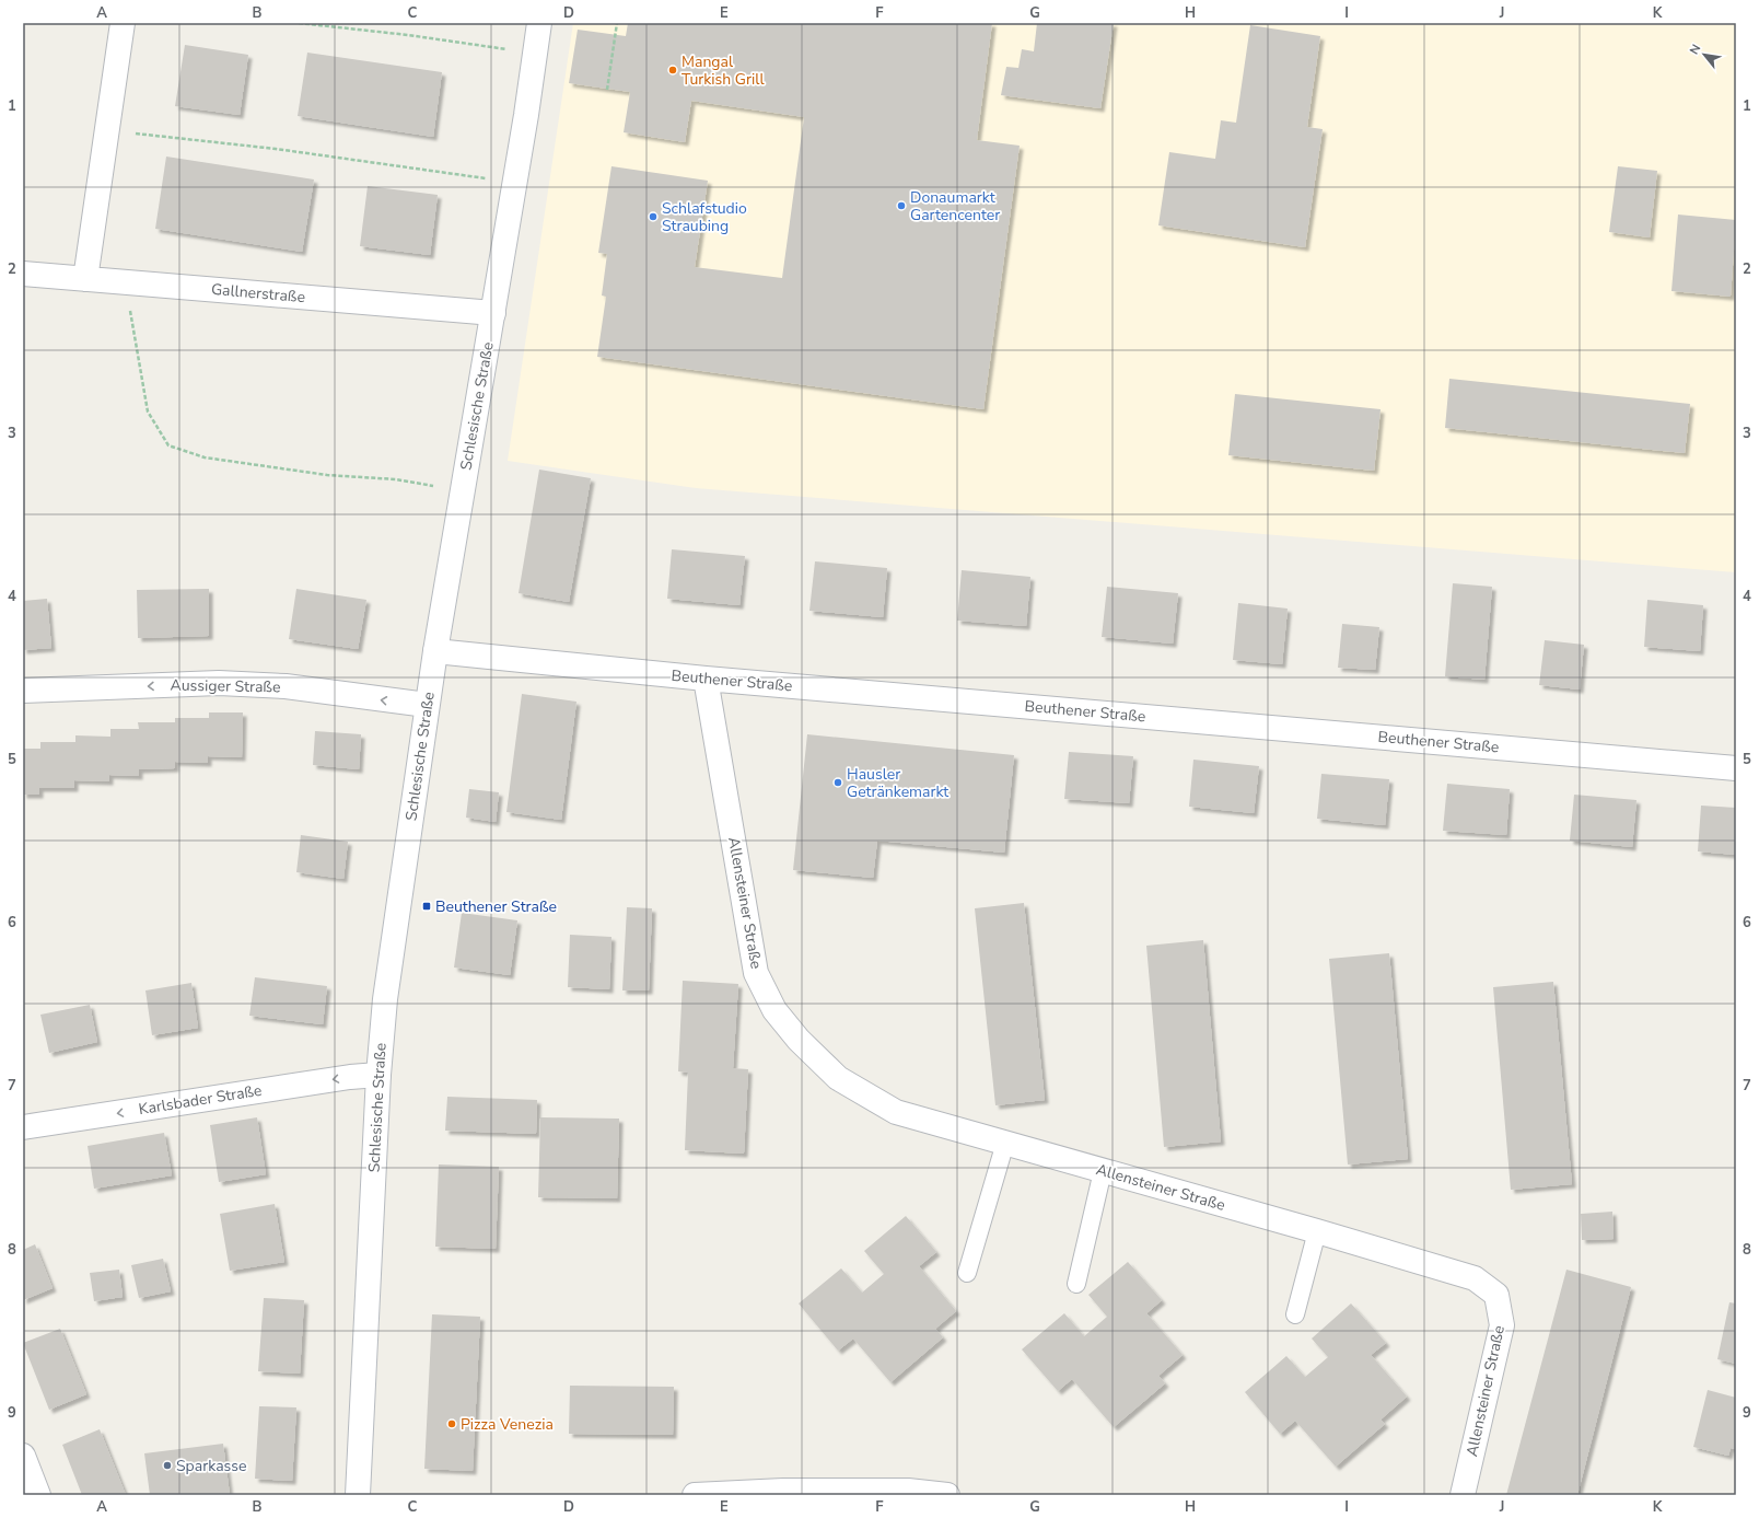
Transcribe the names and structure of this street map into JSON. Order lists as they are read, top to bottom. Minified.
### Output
{"streets":{"street":["Gallnerstraße","Schlesische Straße","Beuthener Straße","Aussiger Straße","Allensteiner Straße","Karlsbader Straße"]},"crossings":[["Gallnerstraße","Schlesische Straße"],["Schlesische Straße","Beuthener Straße"],["Schlesische Straße","Aussiger Straße"],["Schlesische Straße","Karlsbader Straße"],["Beuthener Straße","Allensteiner Straße"]],"one_way":["Aussiger Straße","Karlsbader Straße"],"places":{"other":["Mangal Turkish Grill","Donaumarkt Gartencenter","Schlafstudio Straubing","Hausler Getränkemarkt","Pizza Venezia","Sparkasse"],"transit":["Beuthener Straße"]},"north":"top left","grid":{"columns":["A","B","C","D","E","F","G","H","I","J","K"],"rows":["1","2","3","4","5","6","7","8","9"]}}
